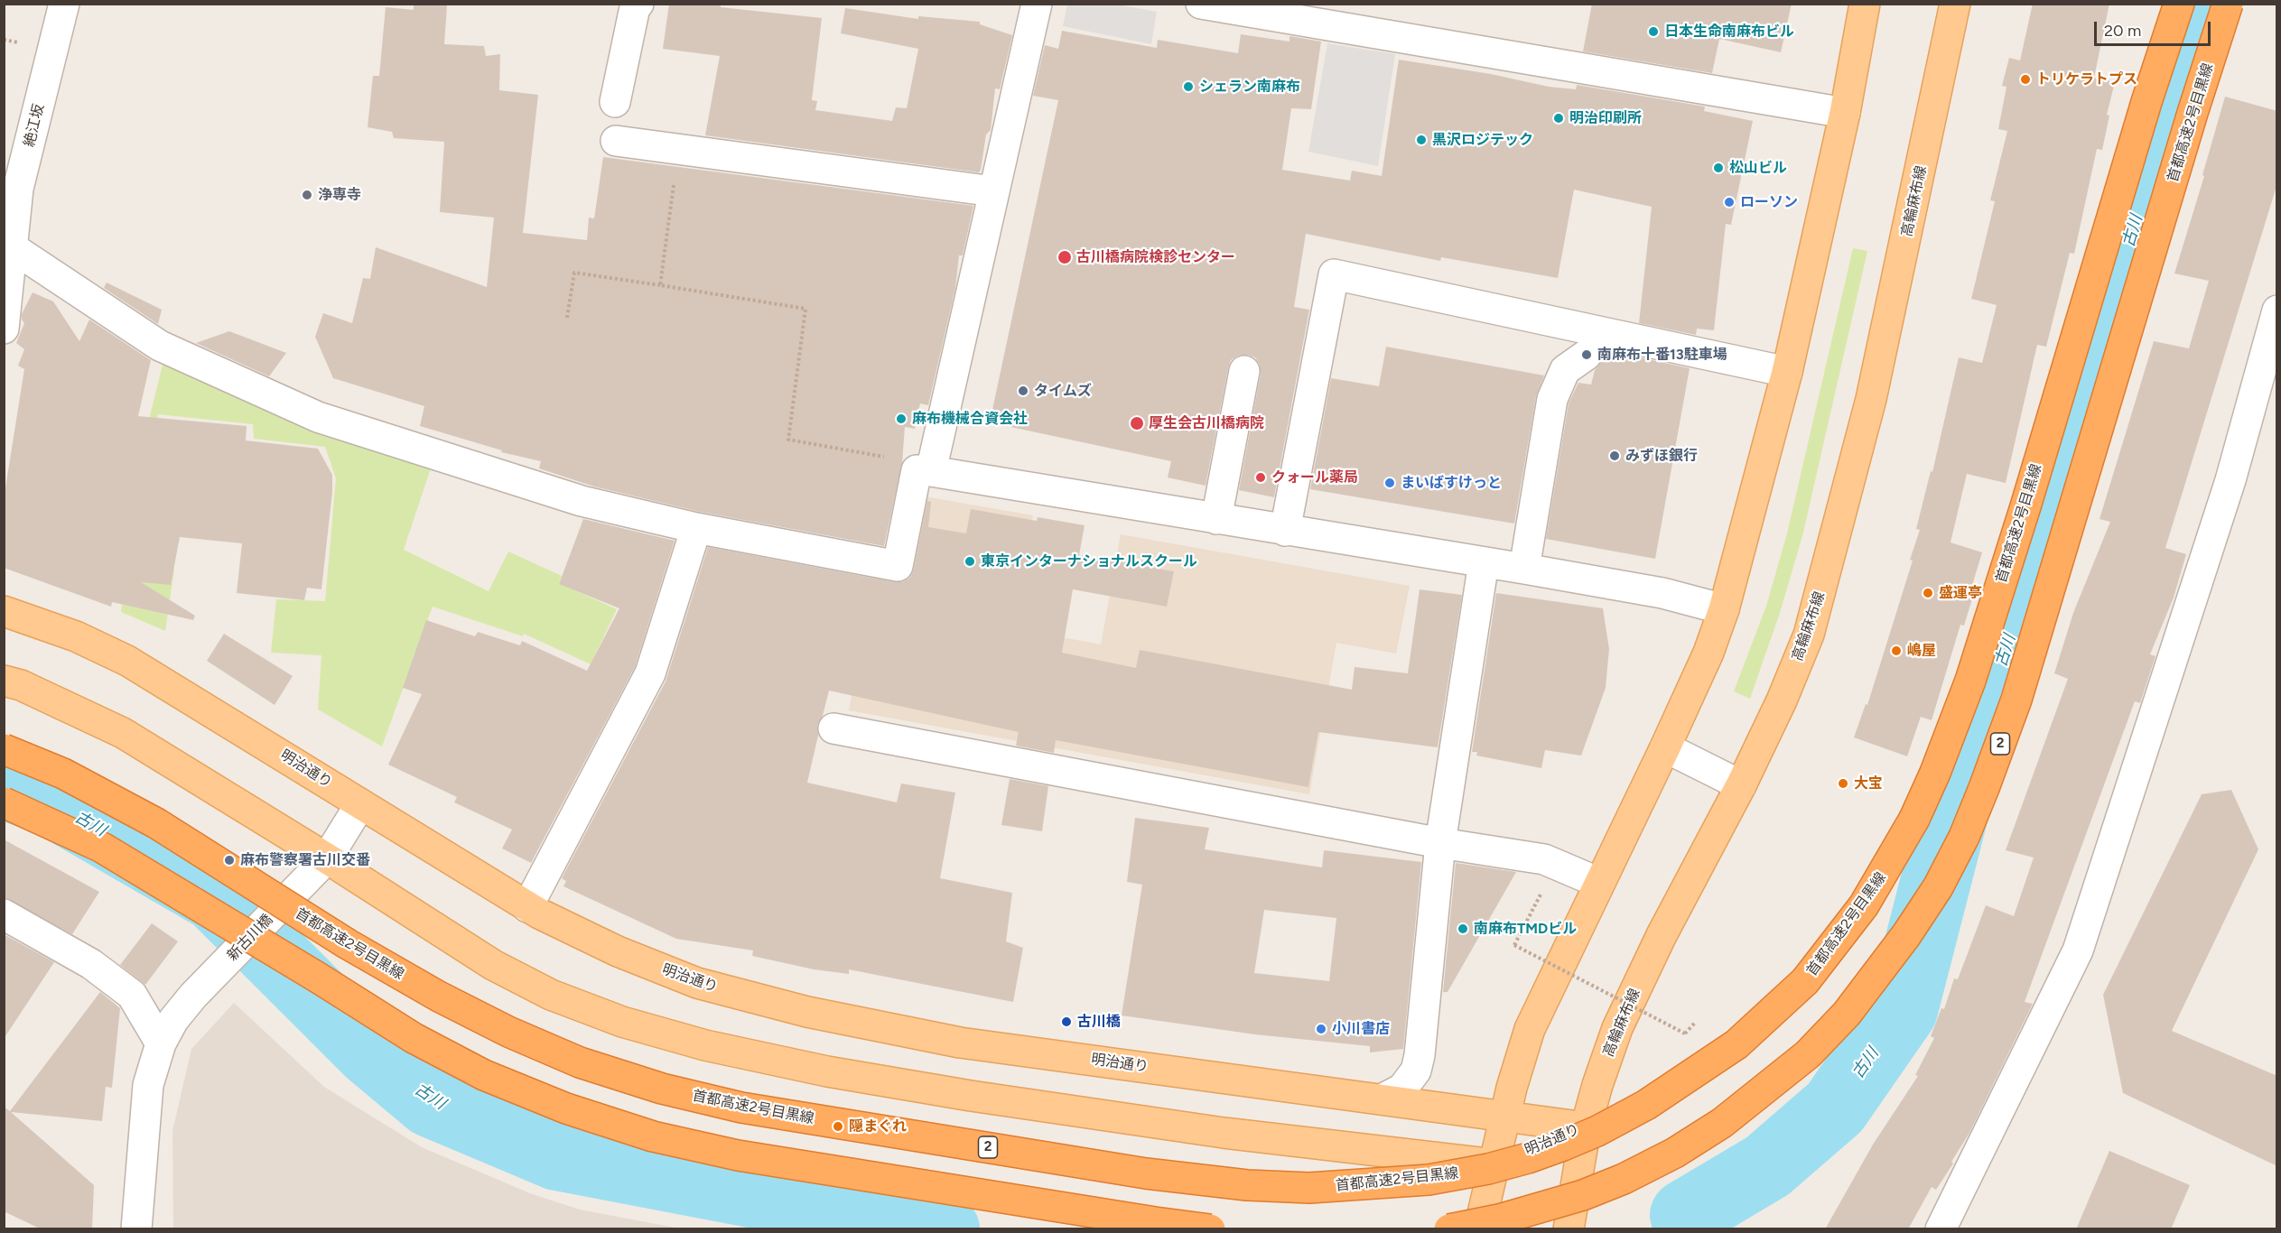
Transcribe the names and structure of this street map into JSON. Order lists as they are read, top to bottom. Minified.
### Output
{"streets":{"highway":["首都高速2号目黒線","2"],"main road":["高輪麻布線","明治通り"],"street":["絶江坂","新古川橋"]},"crossings":[["高輪麻布線","明治通り"],["明治通り","新古川橋"]],"water":["古川"],"places":["日本生命南麻布ビル","トリケラトプス","シェラン南麻布","明治印刷所","黒沢ロジテック","松山ビル","浄専寺","ローソン","古川橋病院検診センター","南麻布十番13駐車場","タイムズ","麻布機械合資会社","厚生会古川橋病院","みずほ銀行","クォール薬局","まいばすけっと","東京インターナショナルスクール","盛運亭","嶋屋","大宝","麻布警察署古川交番","南麻布TMDビル","古川橋","小川書店","隠まぐれ"],"scale_bar":"20 m"}
